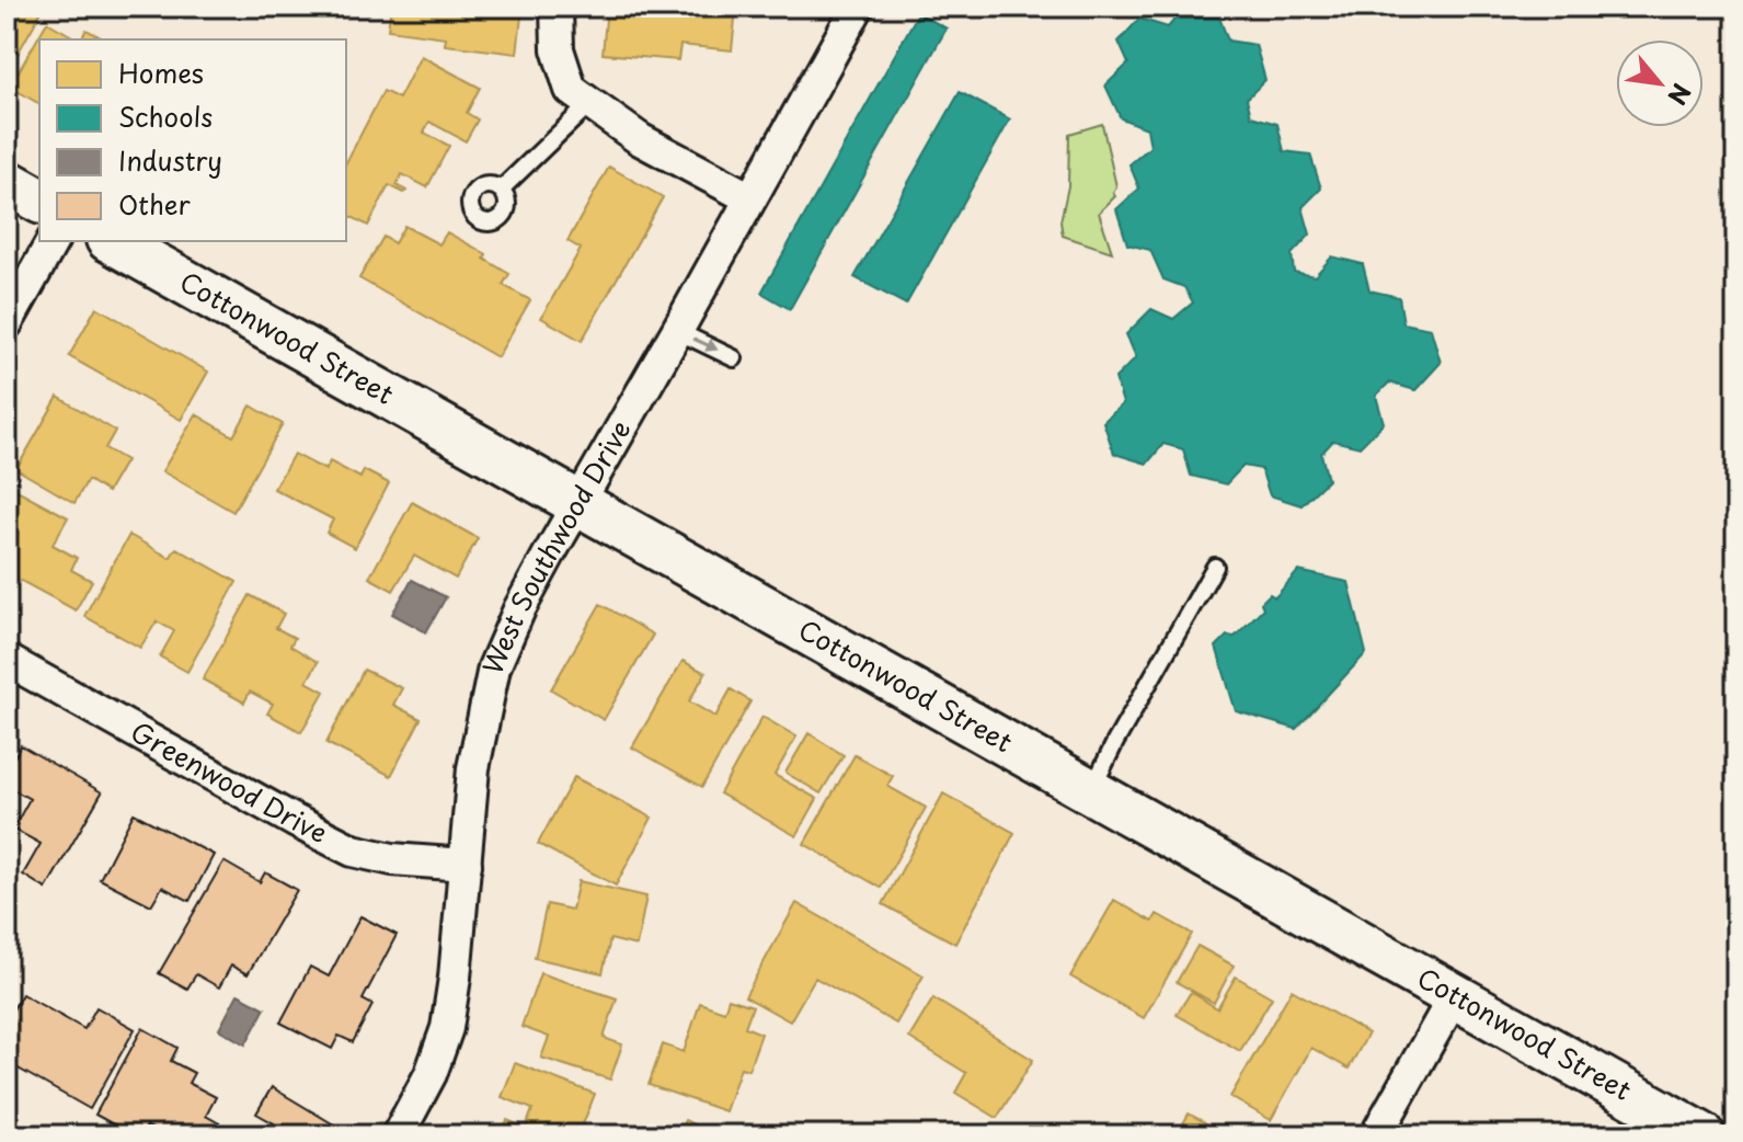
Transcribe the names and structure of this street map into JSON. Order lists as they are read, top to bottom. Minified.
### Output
{"streets":{"street":["Cottonwood Street","West Southwood Drive","Greenwood Drive"]},"crossings":[["Cottonwood Street","West Southwood Drive"],["West Southwood Drive","Greenwood Drive"]],"legend":["Homes","Schools","Industry","Other"],"north":"bottom right"}
